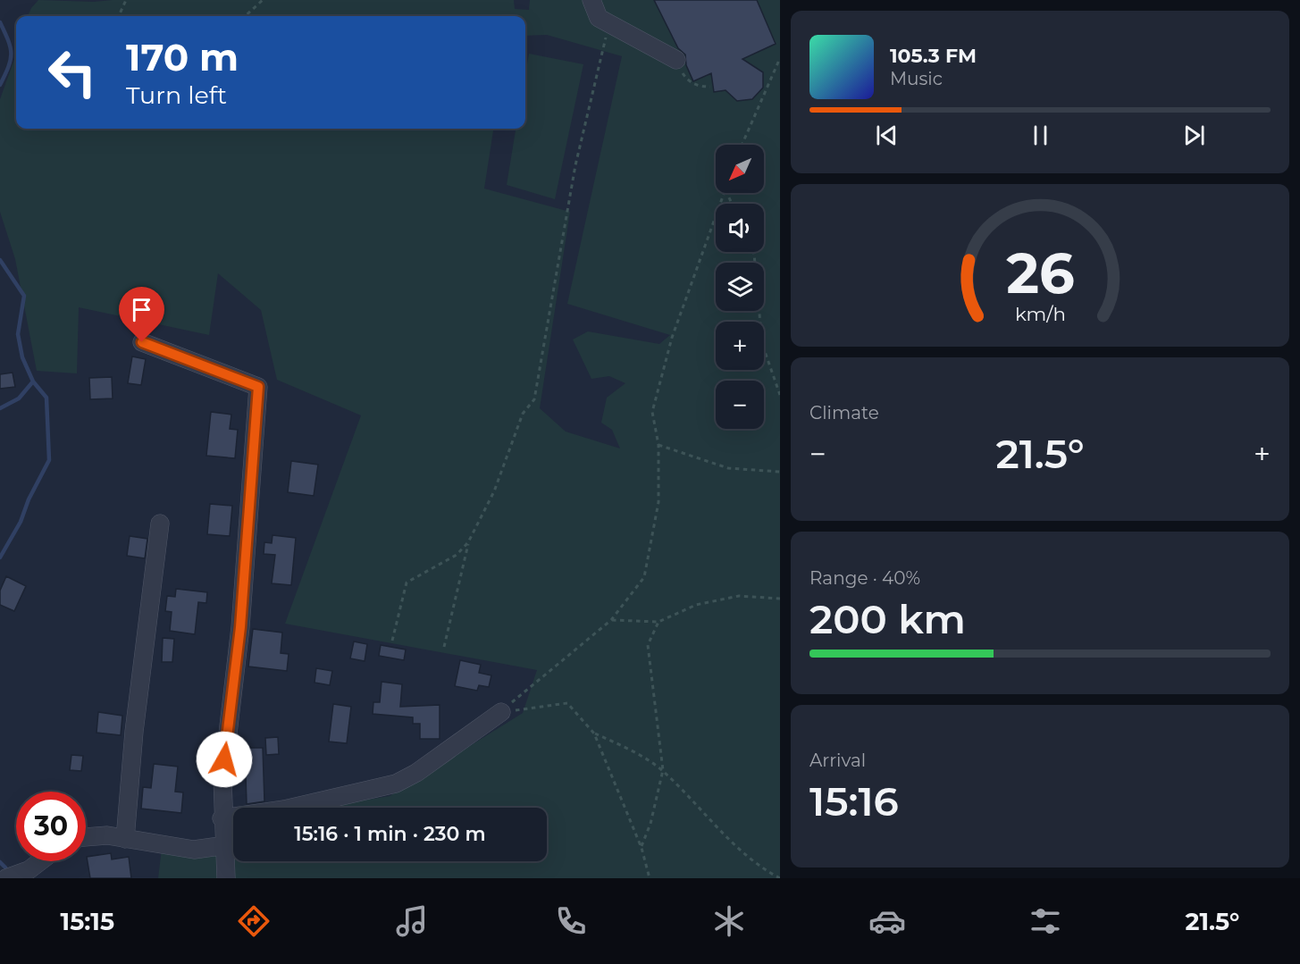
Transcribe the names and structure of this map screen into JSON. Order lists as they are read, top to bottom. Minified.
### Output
{"north":"bottom left","page":{"turn":["170 m","Turn left"],"song":["105.3 FM","Music"],"map_buttons":["+","−"],"tile":["Climate",["Range · 40%","200 km"],["Arrival","15:16"]],"heat":["−","21.5°","+"],"limit":"30","trip":"15:16 · 1 min · 230 m","tabs":["15:15","21.5°"],"gauge":["26","km/h"]}}
